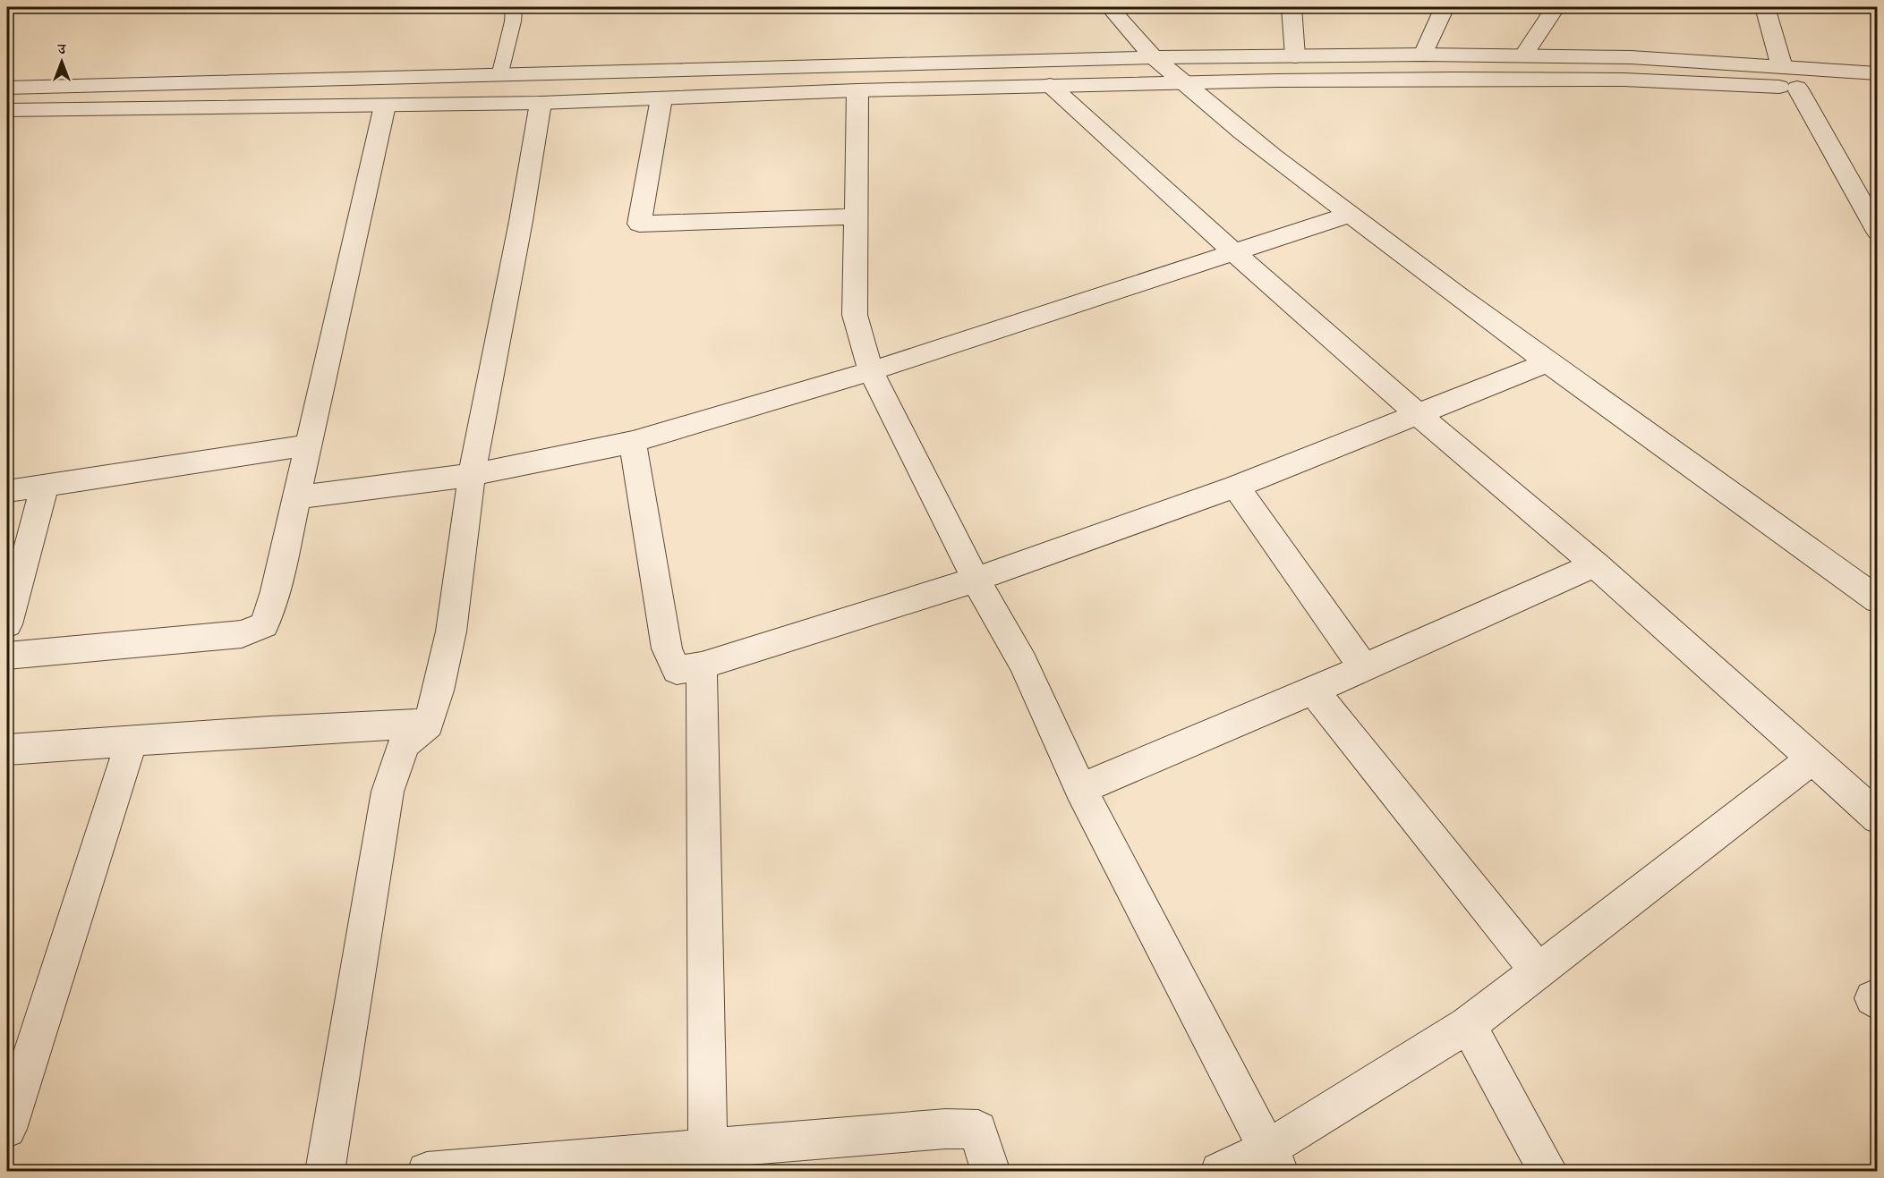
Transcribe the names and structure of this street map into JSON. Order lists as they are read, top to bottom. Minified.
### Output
{"north":"top"}
